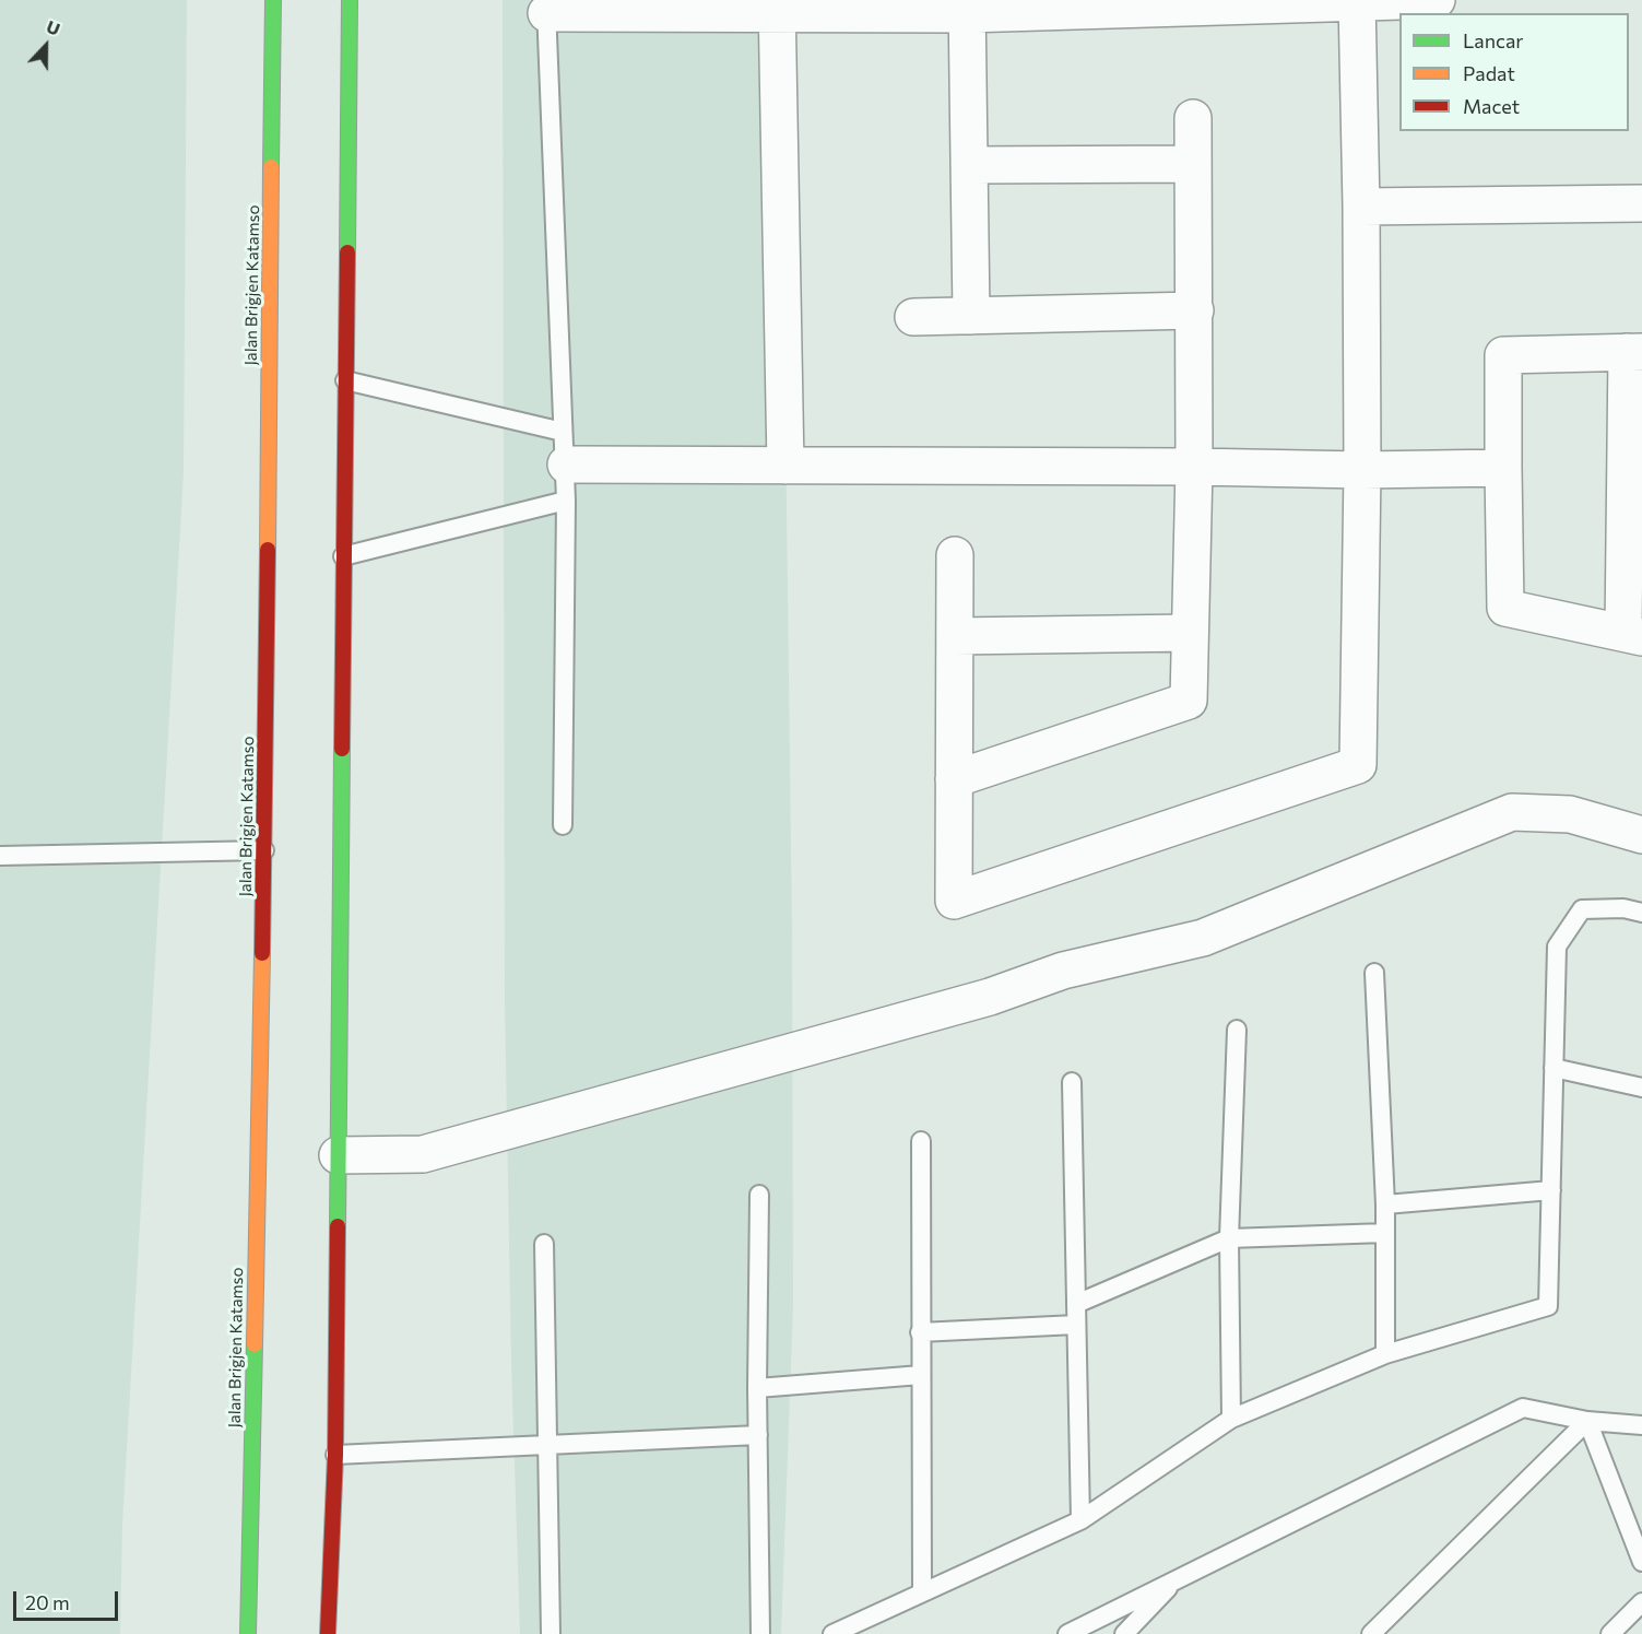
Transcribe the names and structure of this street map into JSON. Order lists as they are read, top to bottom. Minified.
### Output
{"streets":{"highway":["Jalan Brigjen Katamso"]},"legend":["Lancar","Padat","Macet"],"scale_bar":"20 m","north":"top"}
